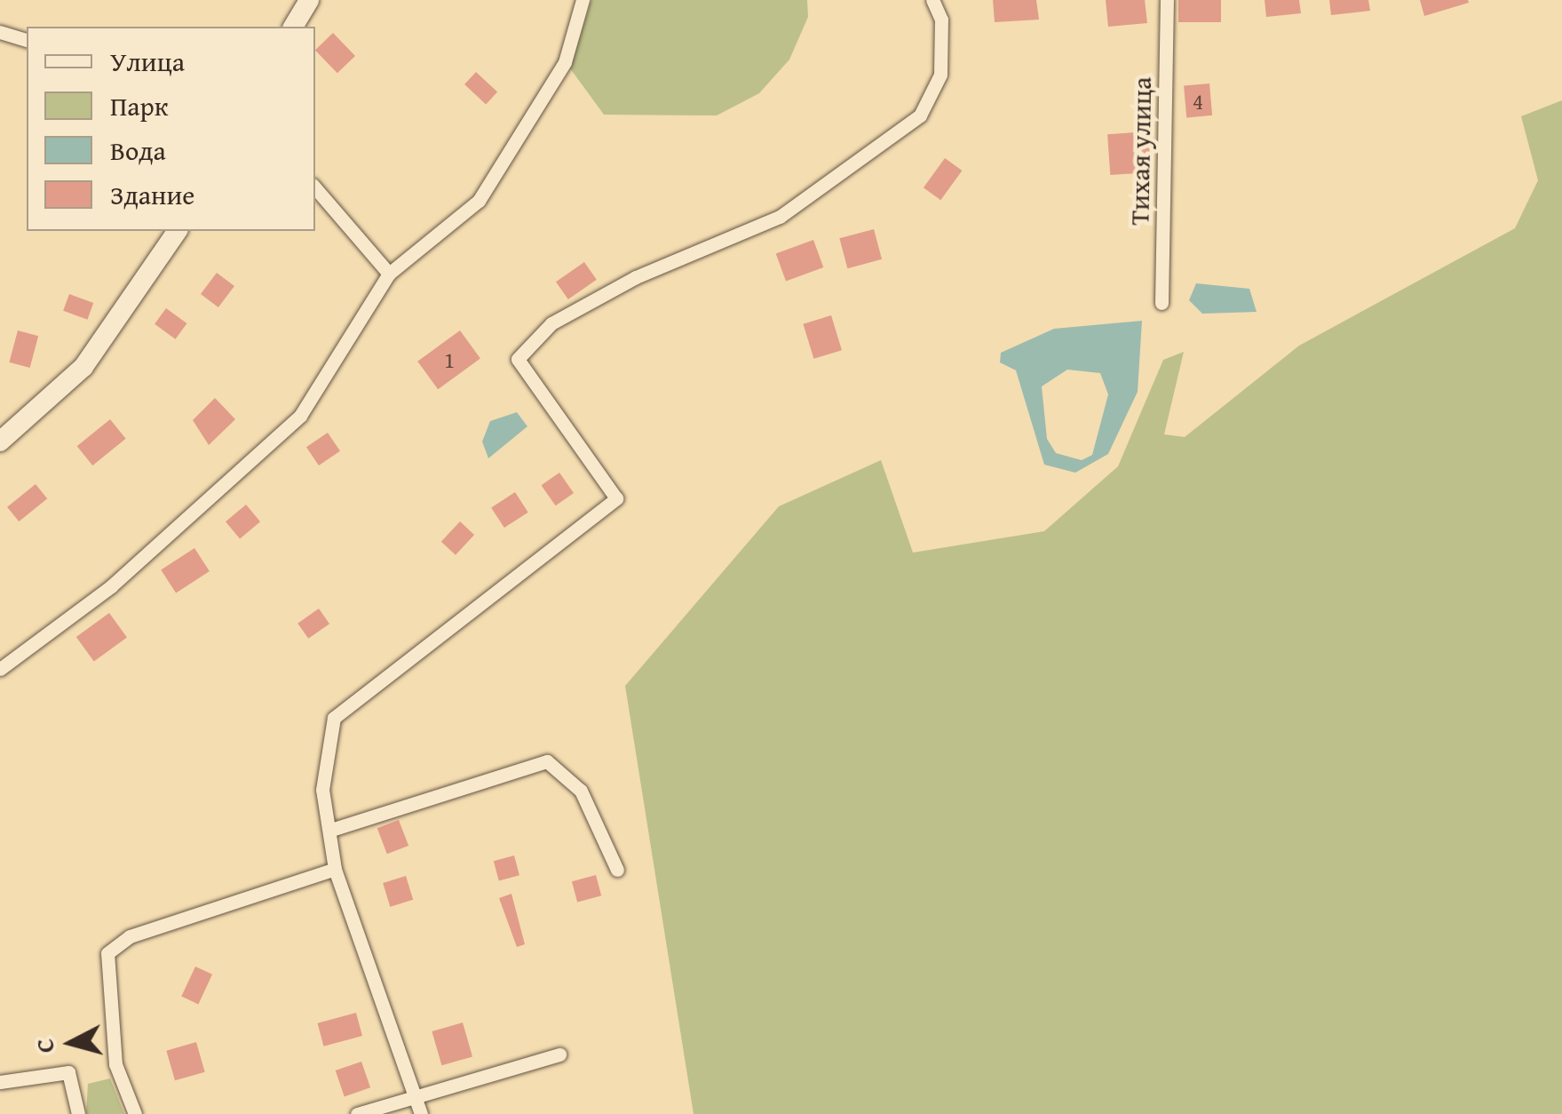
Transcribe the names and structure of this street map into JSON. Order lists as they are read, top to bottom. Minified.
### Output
{"streets":{"street":["Тихая улица"]},"house_numbers":["4","1"],"legend":["Улица","Парк","Вода","Здание"],"north":"left"}
